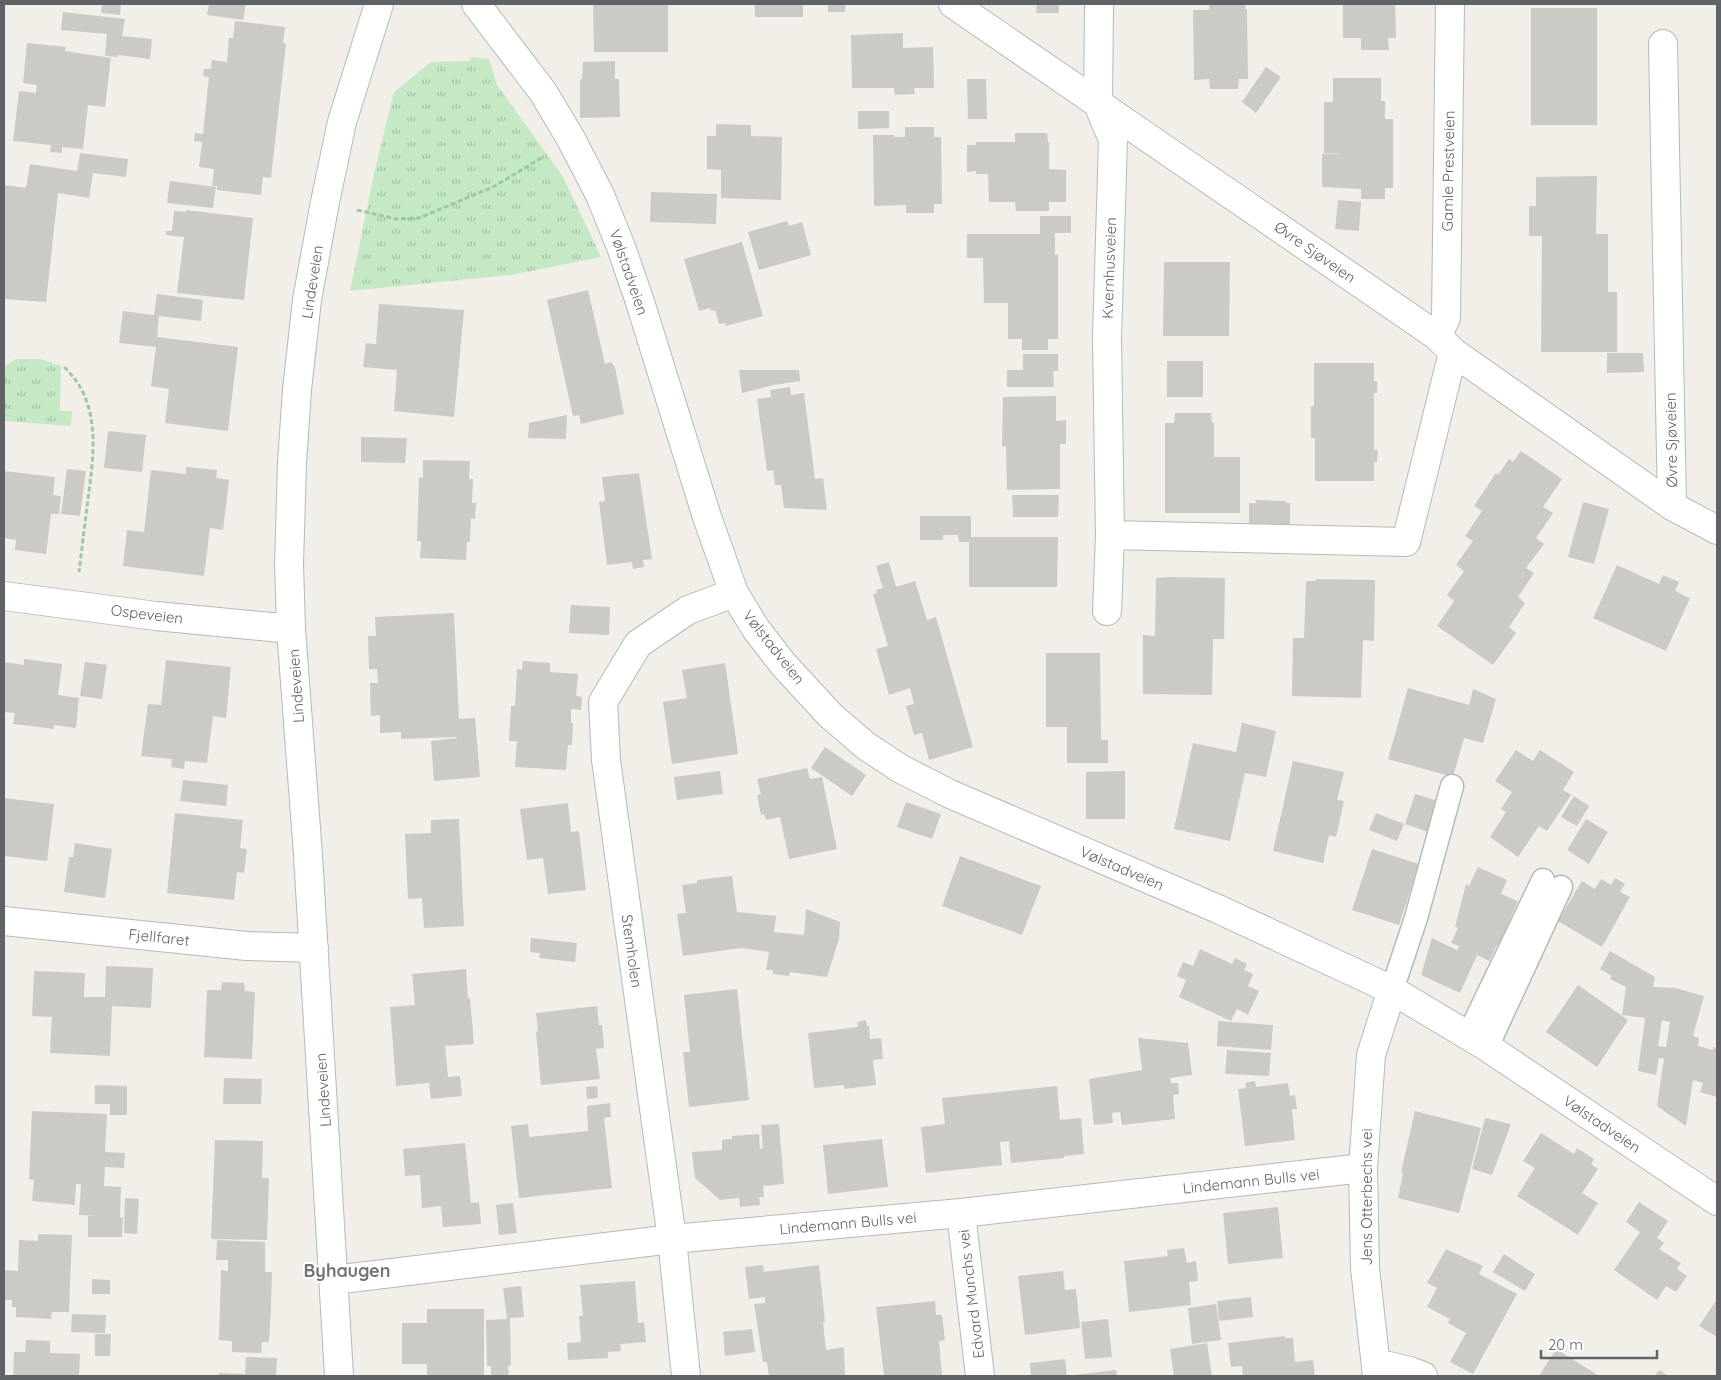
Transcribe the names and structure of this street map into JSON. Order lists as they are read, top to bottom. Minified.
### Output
{"streets":{"street":["Gamle Prestveien","Øvre Sjøveien","Kvernhusveien","Vølstadveien","Lindeveien","Ospeveien","Fjellfaret","Stemholen","Lindemann Bulls vei","Jens Otterbechs vei","Edvard Munchs vei"]},"crossings":[["Gamle Prestveien","Øvre Sjøveien"],["Gamle Prestveien","Kvernhusveien"],["Øvre Sjøveien","Kvernhusveien"],["Vølstadveien","Stemholen"],["Vølstadveien","Jens Otterbechs vei"],["Lindeveien","Ospeveien"],["Lindeveien","Fjellfaret"],["Lindeveien","Lindemann Bulls vei"],["Stemholen","Lindemann Bulls vei"],["Lindemann Bulls vei","Jens Otterbechs vei"],["Lindemann Bulls vei","Edvard Munchs vei"]],"districts":["Byhaugen"],"scale_bar":"20 m"}
